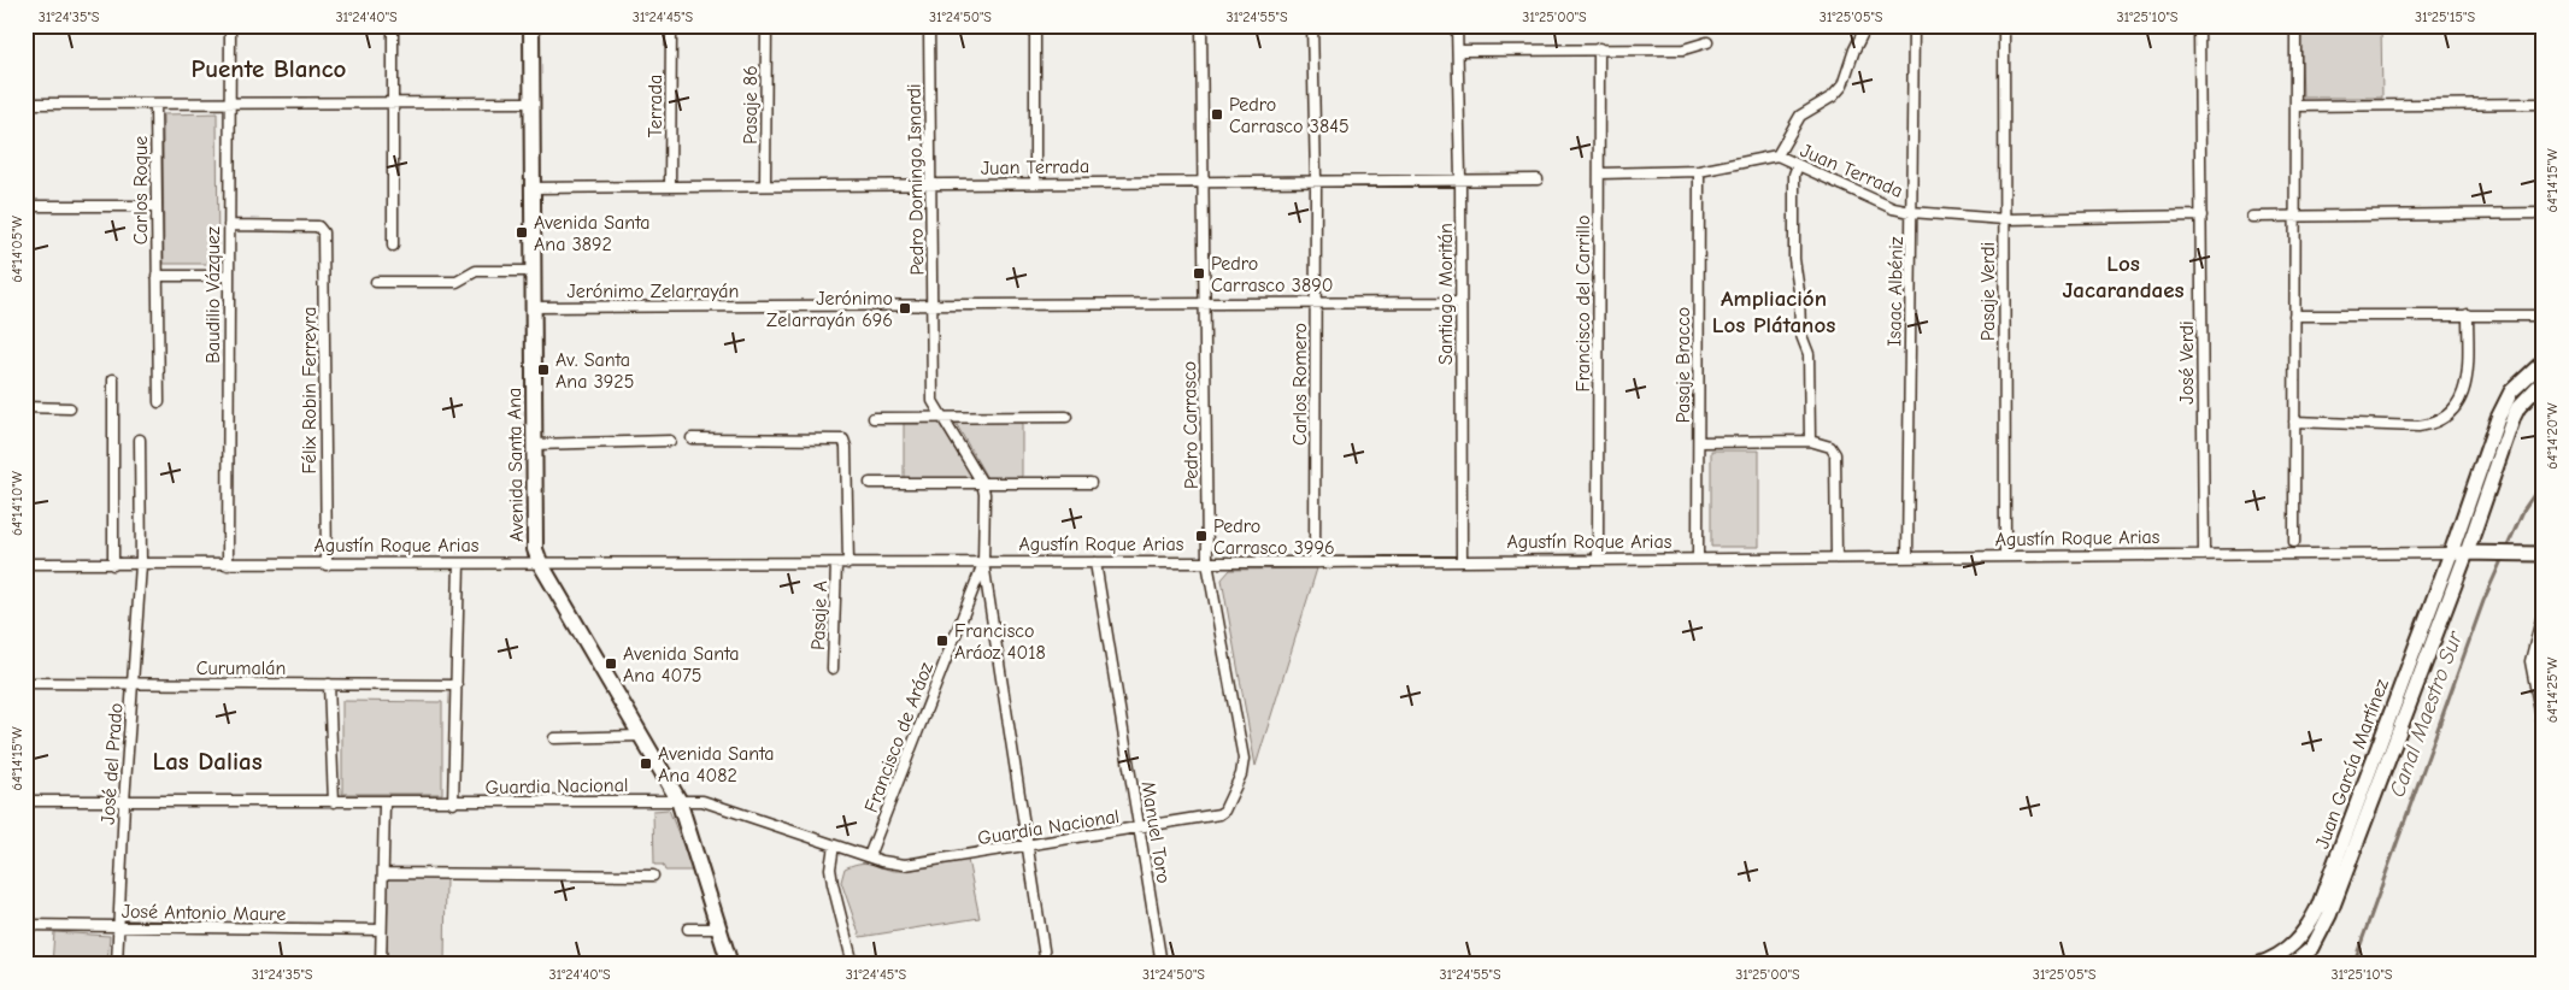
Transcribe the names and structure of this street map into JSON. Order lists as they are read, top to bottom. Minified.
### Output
{"streets":{"main road":["Avenida Santa Ana","Agustín Roque Arias","Juan García Martínez"],"street":["Pasaje 86","Terrada","Juan Terrada","Pedro Domingo Isnardi","Carlos Roque","Jerónimo Zelarrayán","Isaac Albéniz","Pasaje Verdi","Santiago Moritán","Baudilio Vázquez","Francisco del Carrillo","José Verdi","Pasaje Bracco","Carlos Romero","Félix Robin Ferreyra","Pedro Carrasco","Pasaje A","Curumalán","Francisco de Aráoz","José del Prado","Guardia Nacional","Manuel Toro","José Antonio Maure"]},"crossings":[["Pasaje 86","Juan Terrada"],["Terrada","Juan Terrada"],["Juan Terrada","Pedro Domingo Isnardi"],["Juan Terrada","Isaac Albéniz"],["Juan Terrada","Pasaje Verdi"],["Juan Terrada","Santiago Moritán"],["Juan Terrada","Francisco del Carrillo"],["Juan Terrada","José Verdi"],["Juan Terrada","Pasaje Bracco"],["Juan Terrada","Carlos Romero"],["Juan Terrada","Pedro Carrasco"],["Juan Terrada","Avenida Santa Ana"],["Pedro Domingo Isnardi","Jerónimo Zelarrayán"],["Pedro Domingo Isnardi","Agustín Roque Arias"],["Pedro Domingo Isnardi","Francisco de Aráoz"],["Pedro Domingo Isnardi","Guardia Nacional"],["Jerónimo Zelarrayán","Santiago Moritán"],["Jerónimo Zelarrayán","Carlos Romero"],["Jerónimo Zelarrayán","Pedro Carrasco"],["Jerónimo Zelarrayán","Avenida Santa Ana"],["Isaac Albéniz","Agustín Roque Arias"],["Pasaje Verdi","Agustín Roque Arias"],["Santiago Moritán","Agustín Roque Arias"],["Baudilio Vázquez","Félix Robin Ferreyra"],["Baudilio Vázquez","Agustín Roque Arias"],["Francisco del Carrillo","Agustín Roque Arias"],["José Verdi","Agustín Roque Arias"],["Pasaje Bracco","Agustín Roque Arias"],["Carlos Romero","Agustín Roque Arias"],["Félix Robin Ferreyra","Agustín Roque Arias"],["Pedro Carrasco","Agustín Roque Arias"],["Pedro Carrasco","Guardia Nacional"],["Avenida Santa Ana","Agustín Roque Arias"],["Avenida Santa Ana","Guardia Nacional"],["Agustín Roque Arias","Pasaje A"],["Agustín Roque Arias","Francisco de Aráoz"],["Agustín Roque Arias","José del Prado"],["Agustín Roque Arias","Juan García Martínez"],["Agustín Roque Arias","Manuel Toro"],["Curumalán","José del Prado"],["Francisco de Aráoz","Guardia Nacional"],["José del Prado","Guardia Nacional"],["José del Prado","José Antonio Maure"],["Guardia Nacional","Manuel Toro"]],"districts":["Puente Blanco","Los Jacarandaes","Ampliación Los Plátanos","Las Dalias"],"water":["Canal Maestro Sur"],"places":{"transit":["Pedro Carrasco 3845","Avenida Santa Ana 3892","Pedro Carrasco 3890","Jerónimo Zelarrayán 696","Av. Santa Ana 3925","Pedro Carrasco 3996","Francisco Aráoz 4018","Avenida Santa Ana 4075","Avenida Santa Ana 4082"]},"coordinates":["31°24'35\"S","31°24'40\"S","31°24'45\"S","31°24'50\"S","31°24'55\"S","31°25'00\"S","31°25'05\"S","31°25'10\"S","31°25'15\"S","64°14'15\"W","64°14'05\"W","64°14'20\"W","64°14'10\"W","64°14'25\"W"]}
